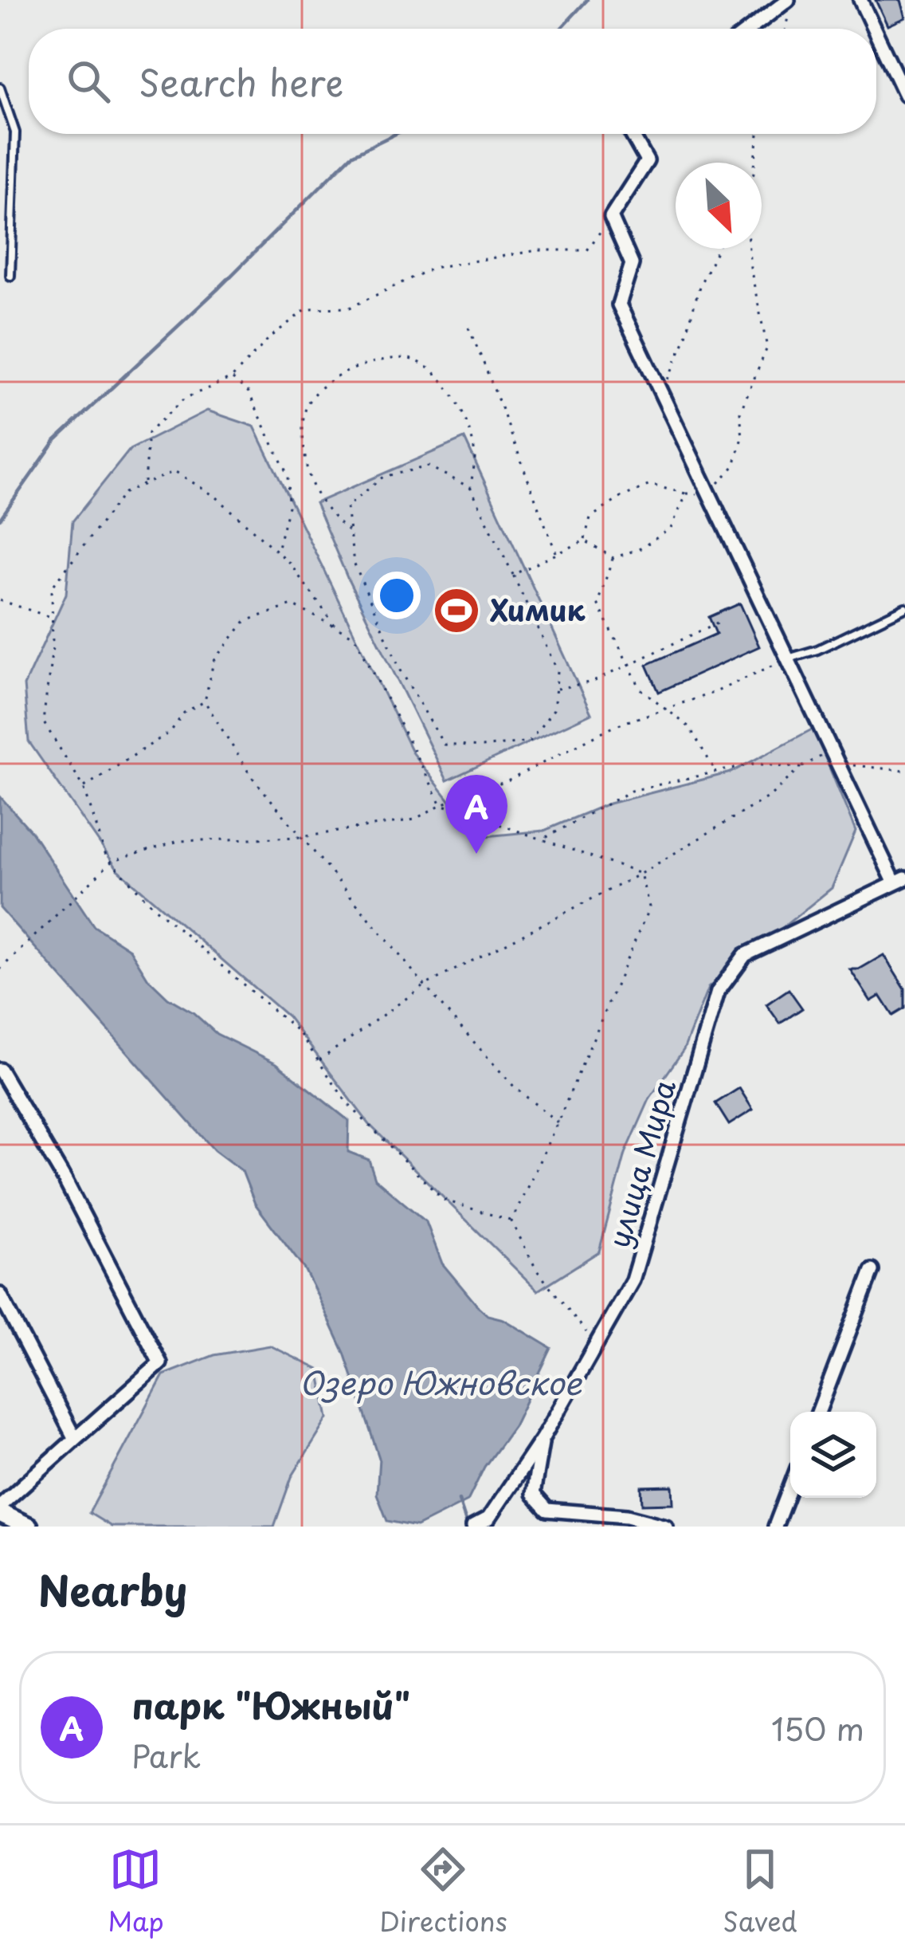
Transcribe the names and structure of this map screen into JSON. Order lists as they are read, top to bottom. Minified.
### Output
{"streets":{"street":["улица Мира"]},"water":["Озеро Южновское"],"places":{"sports":["Химик"]},"north":"bottom right","page":{"search":"Search here","pins":"A","heading":"Nearby","list":[{"mark":"A","name":"парк \"Южный\"","note":"Park","value":"150 m"}],"nav":["Map","Directions","Saved"]}}
